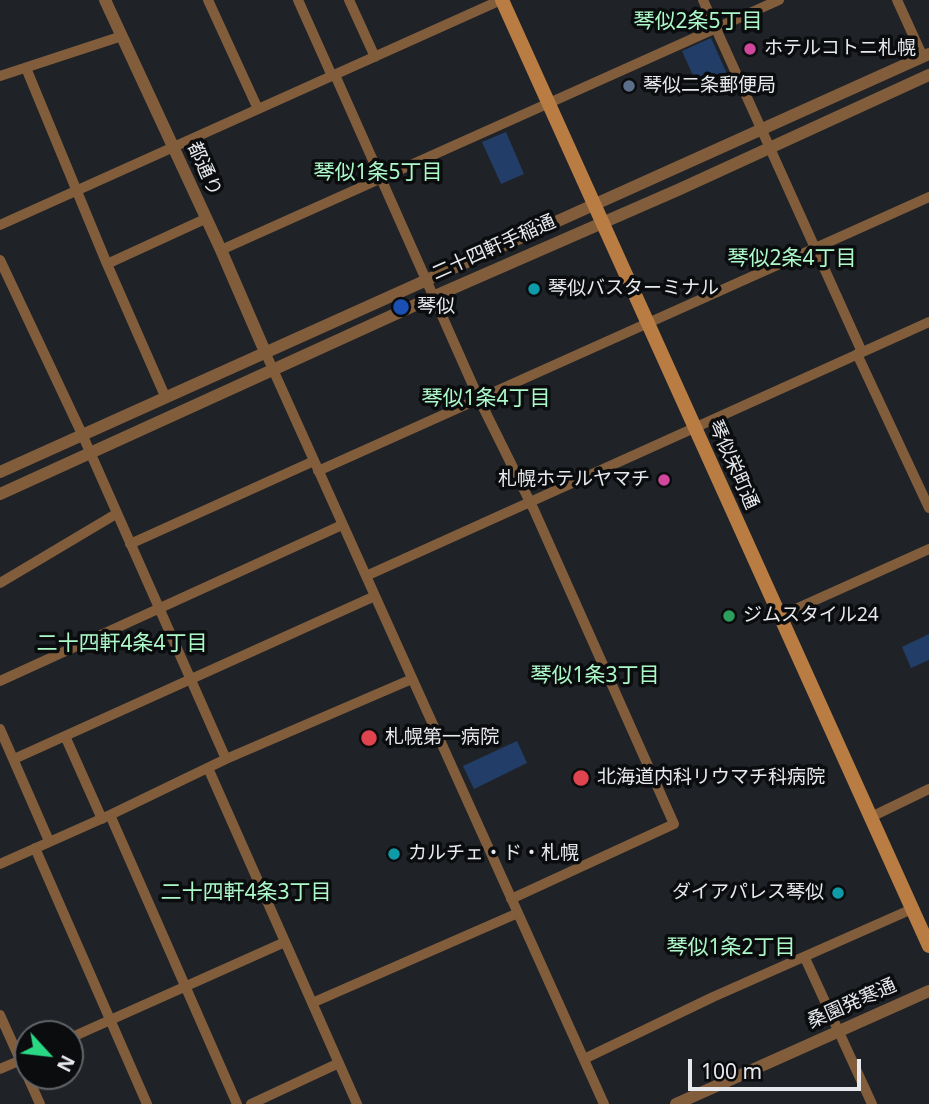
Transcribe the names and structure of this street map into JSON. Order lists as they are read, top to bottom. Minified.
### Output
{"streets":{"main road":["琴似栄町通"],"street":["都通り","二十四軒手稲通","桑園発寒通"]},"crossings":[["都通り","二十四軒手稲通"],["二十四軒手稲通","琴似栄町通"]],"districts":["琴似2条5丁目","琴似1条5丁目","琴似2条4丁目","琴似1条4丁目","二十四軒4条4丁目","琴似1条3丁目","二十四軒4条3丁目","琴似1条2丁目"],"places":["ホテルコトニ札幌","琴似二条郵便局","琴似バスターミナル","琴似","札幌ホテルヤマチ","ジムスタイル24","札幌第一病院","北海道内科リウマチ科病院","カルチェ・ド・札幌","ダイアパレス琴似"],"scale_bar":"100 m","north":"bottom right"}
